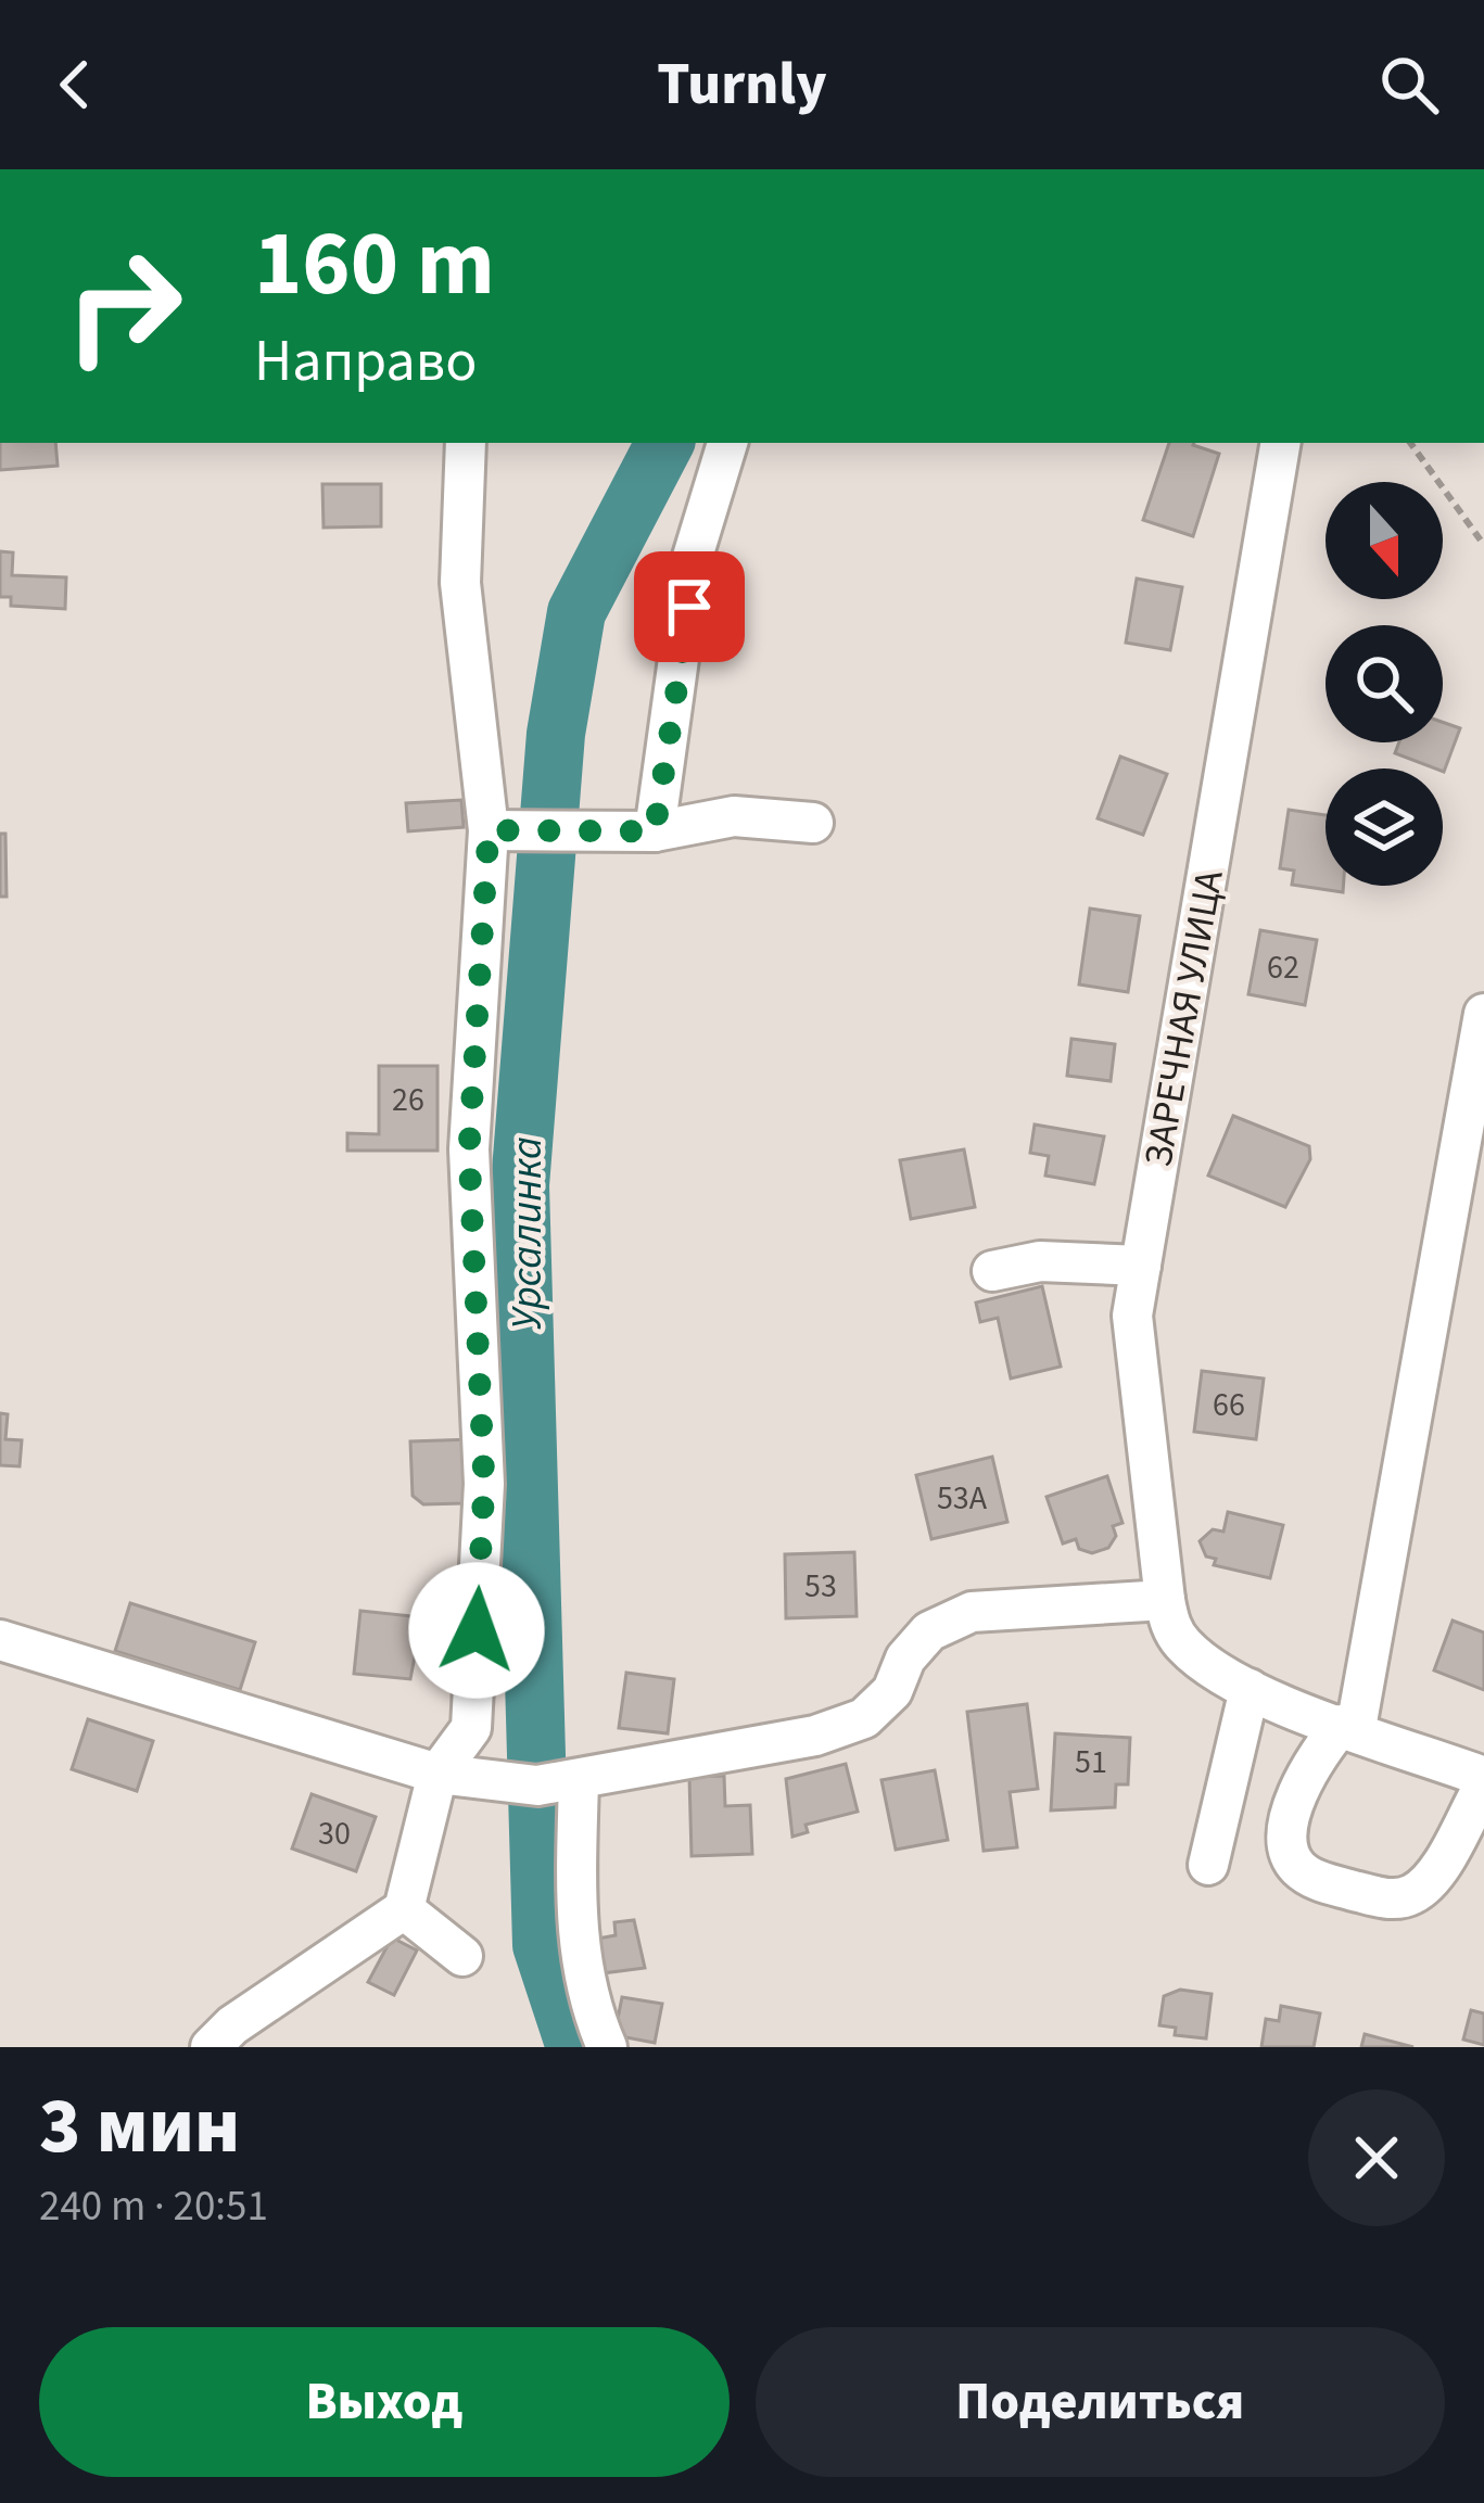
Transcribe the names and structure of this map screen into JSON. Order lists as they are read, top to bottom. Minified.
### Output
{"streets":{"street":["ЗАРЕЧНАЯ УЛИЦА"]},"water":["Урсалинка"],"house_numbers":["62","26","66","53А","53","51","30"],"north":"bottom","page":{"header":"Turnly","turn":["160 m","Направо"],"heading":["3 мин","240 m · 20:51"],"buttons":["Выход","Поделиться"]}}
